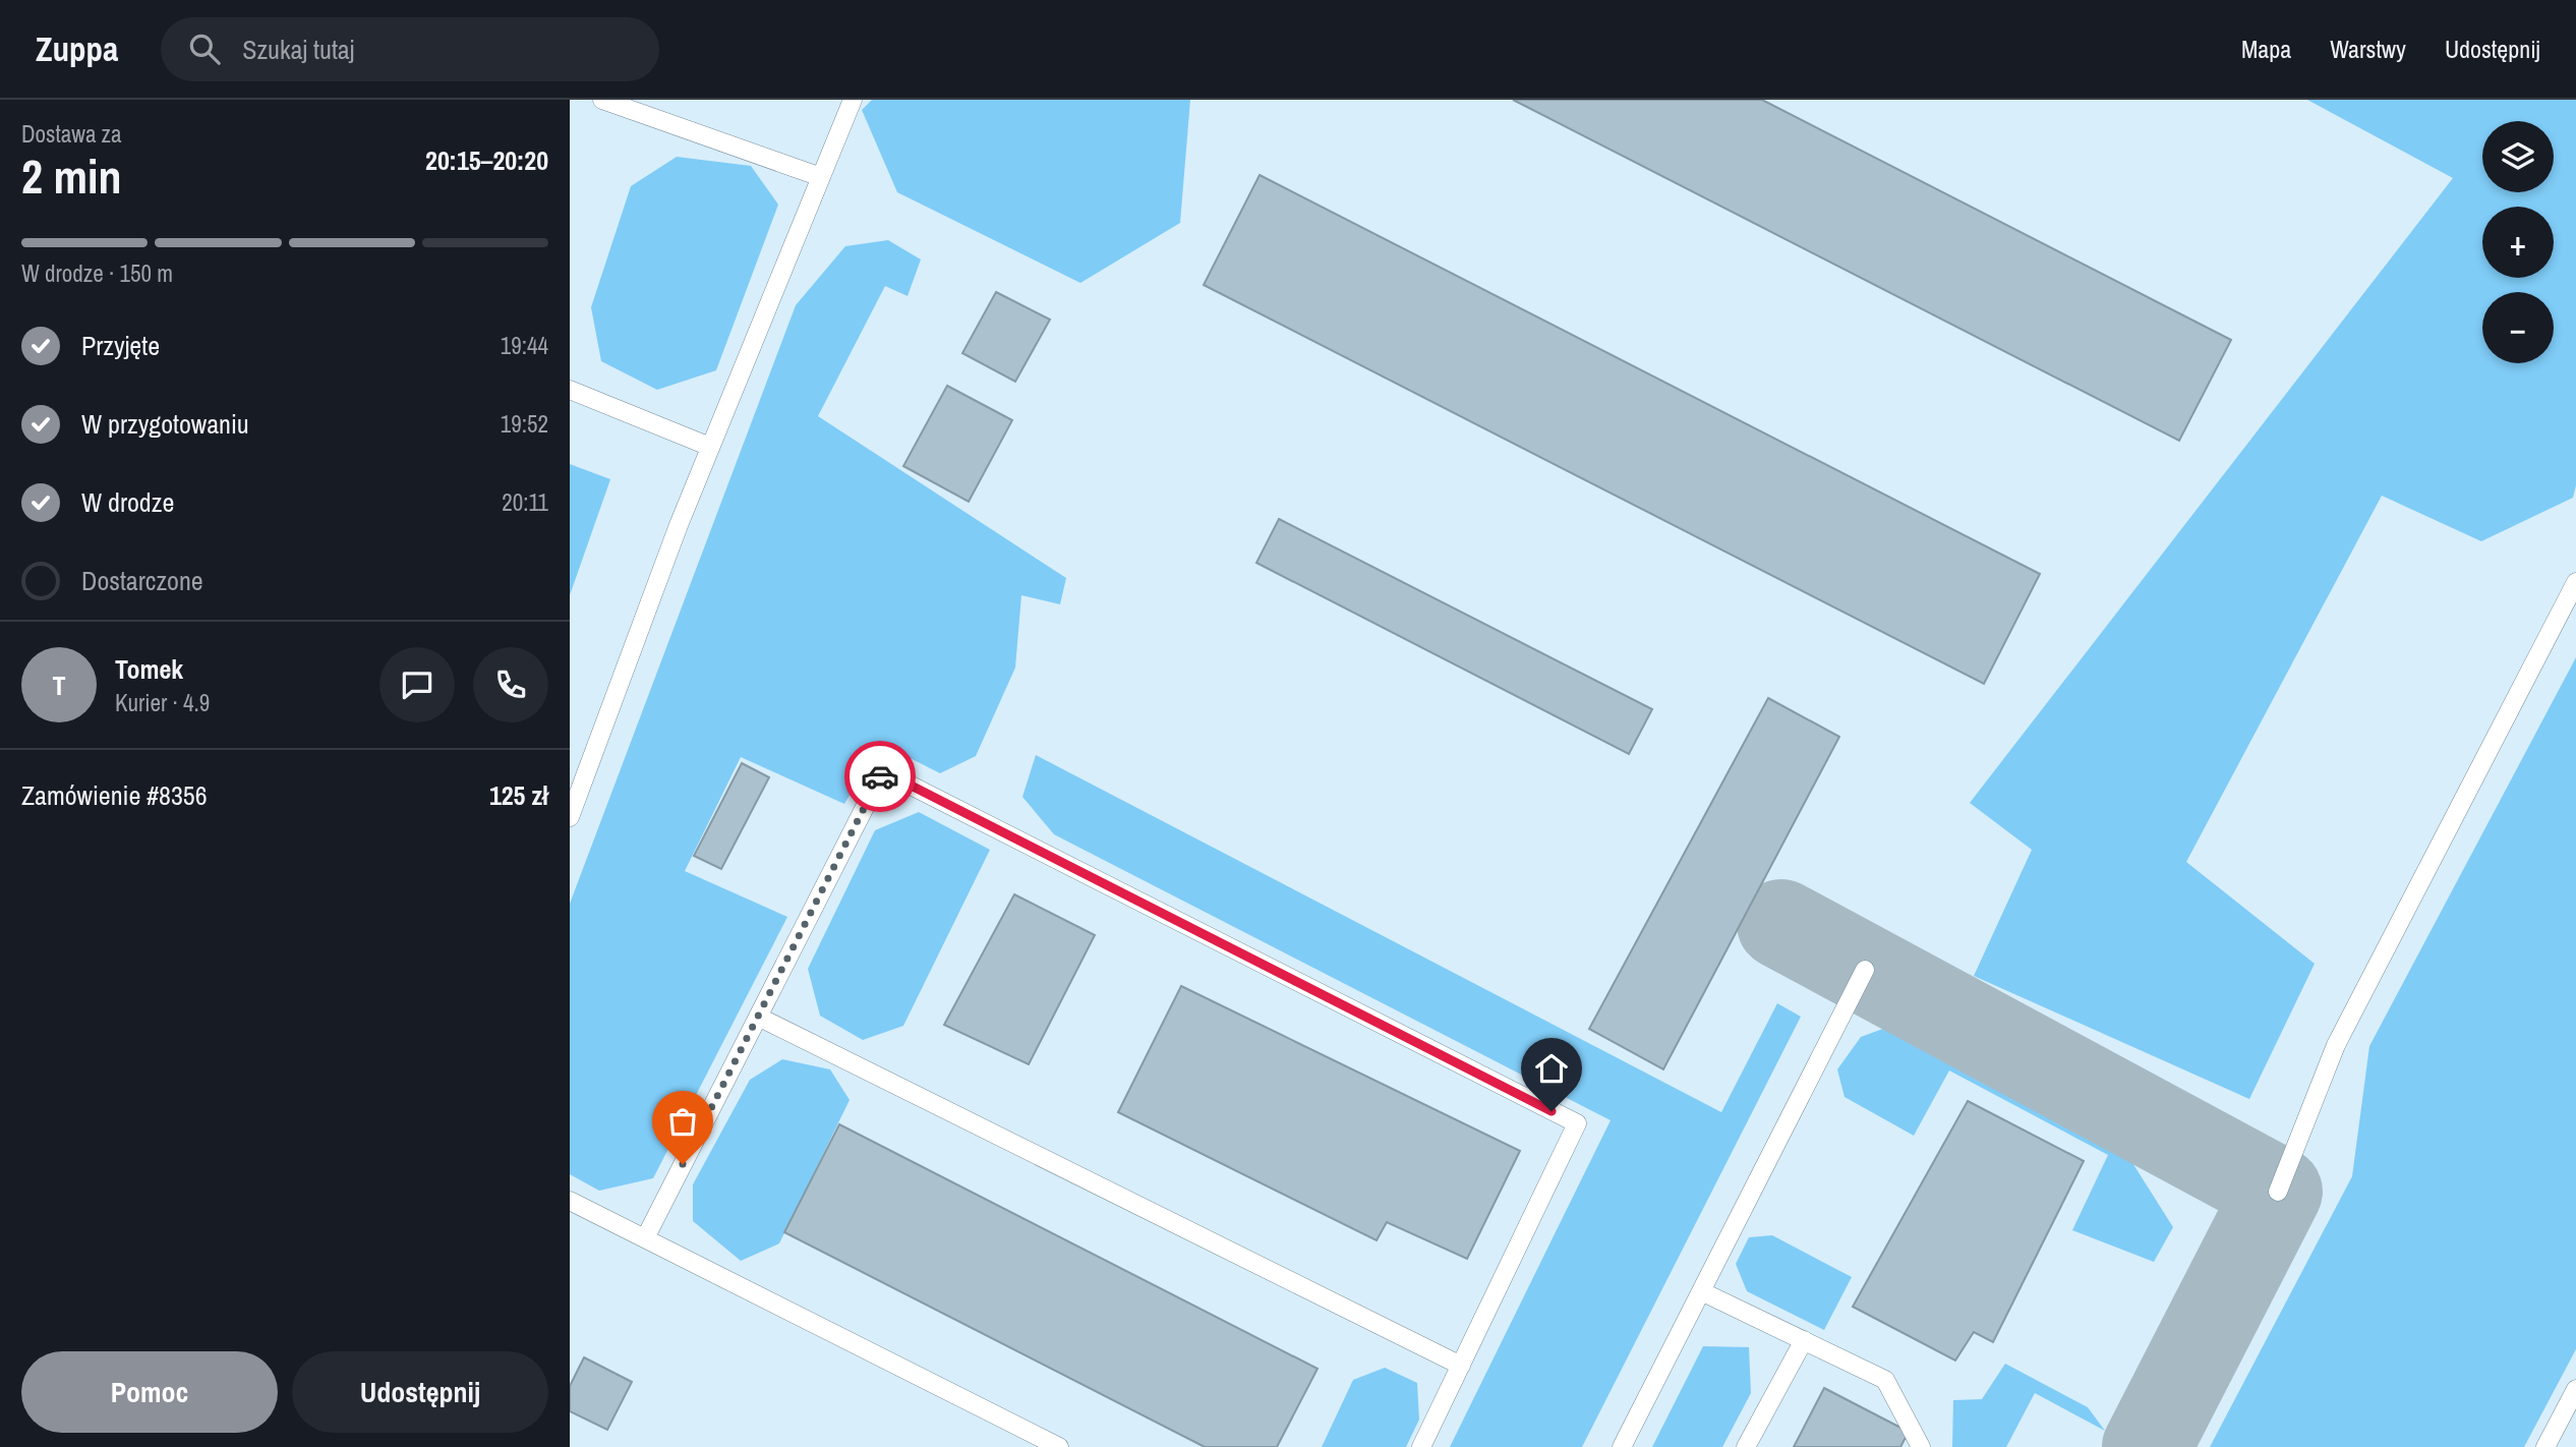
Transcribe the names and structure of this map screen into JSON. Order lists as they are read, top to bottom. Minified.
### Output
{"page":{"header":"Zuppa","search":"Szukaj tutaj","nav":["Mapa","Warstwy","Udostępnij"],"heading":["2 min","Dostawa za","20:15–20:20"],"panel":["Tomek","Kurier · 4.9","Zamówienie #8356","125 zł"],"map_buttons":["+","−"],"bar":"W drodze · 150 m","list":[["Przyjęte","19:44"],["W przygotowaniu","19:52"],["W drodze","20:11"],"Dostarczone"],"round":"T","buttons":["Pomoc","Udostępnij"]}}
